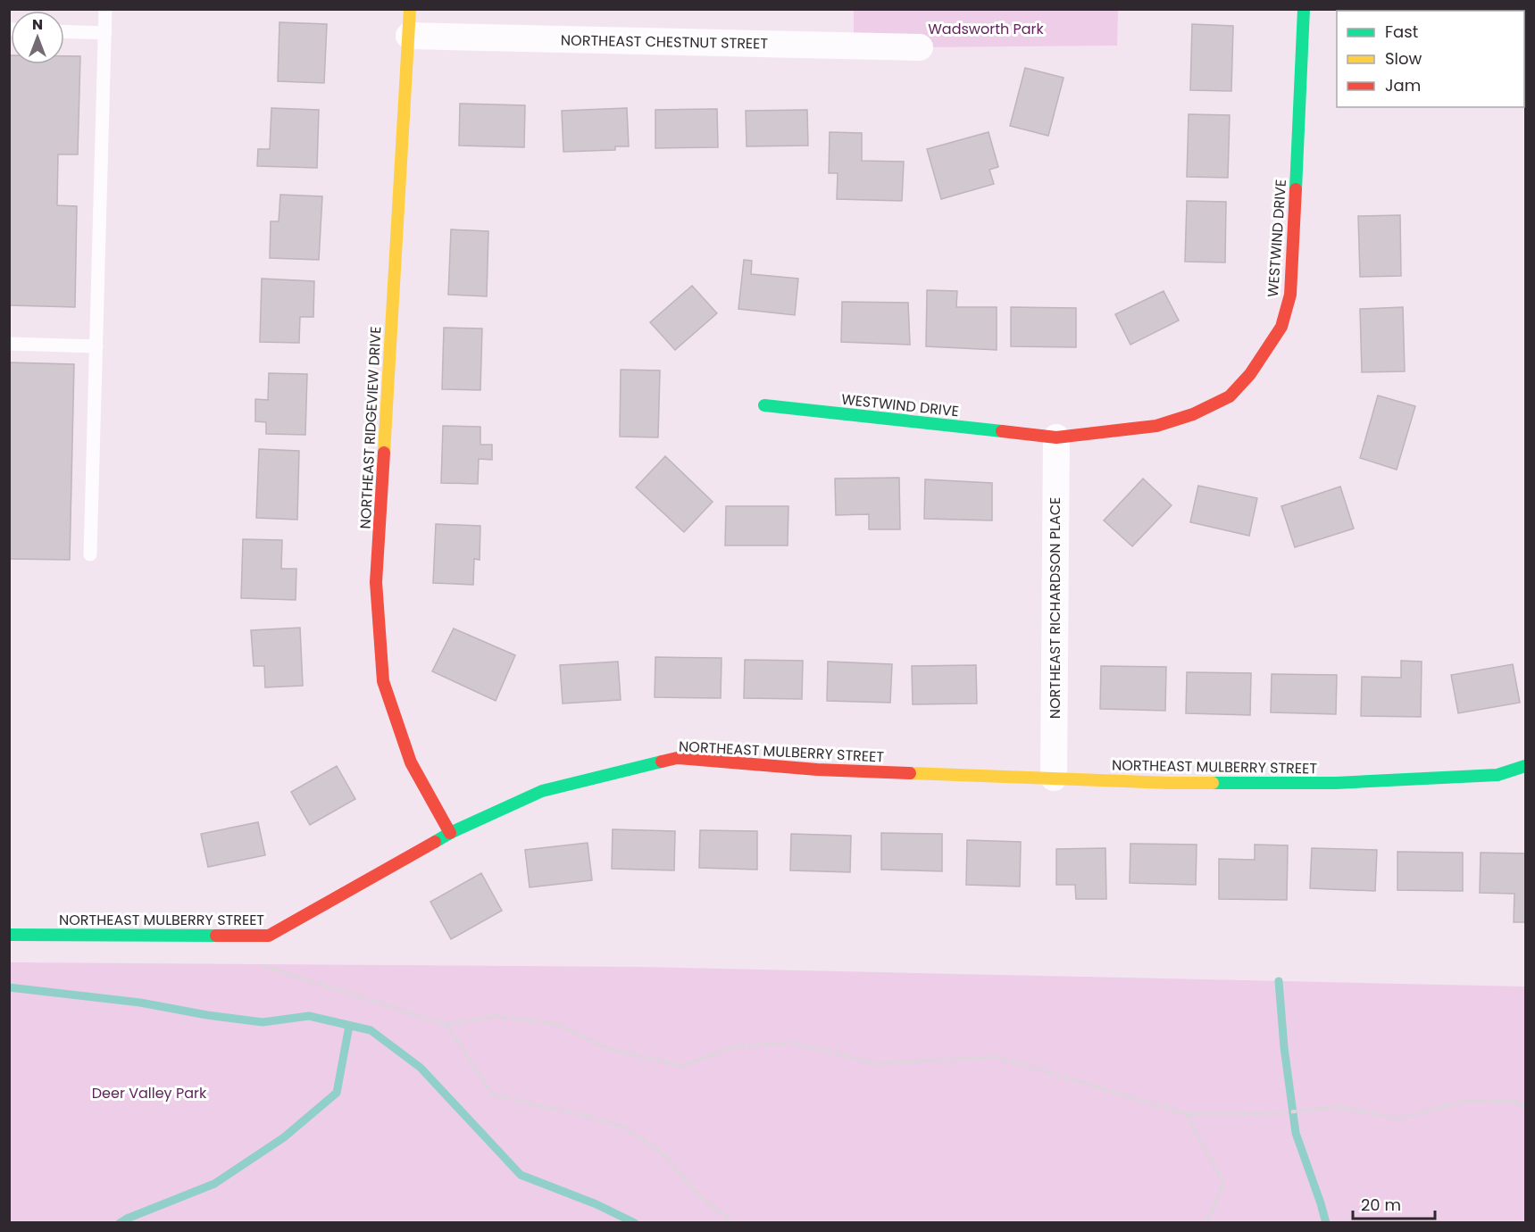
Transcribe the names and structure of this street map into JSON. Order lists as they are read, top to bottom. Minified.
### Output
{"streets":{"street":["NORTHEAST CHESTNUT STREET","WESTWIND DRIVE","NORTHEAST RIDGEVIEW DRIVE","NORTHEAST RICHARDSON PLACE","NORTHEAST MULBERRY STREET"]},"crossings":[["NORTHEAST CHESTNUT STREET","NORTHEAST RIDGEVIEW DRIVE"],["WESTWIND DRIVE","NORTHEAST RICHARDSON PLACE"],["NORTHEAST RIDGEVIEW DRIVE","NORTHEAST MULBERRY STREET"],["NORTHEAST RICHARDSON PLACE","NORTHEAST MULBERRY STREET"]],"parks":["Wadsworth Park","Deer Valley Park"],"legend":["Fast","Slow","Jam"],"scale_bar":"20 m","north":"top"}
